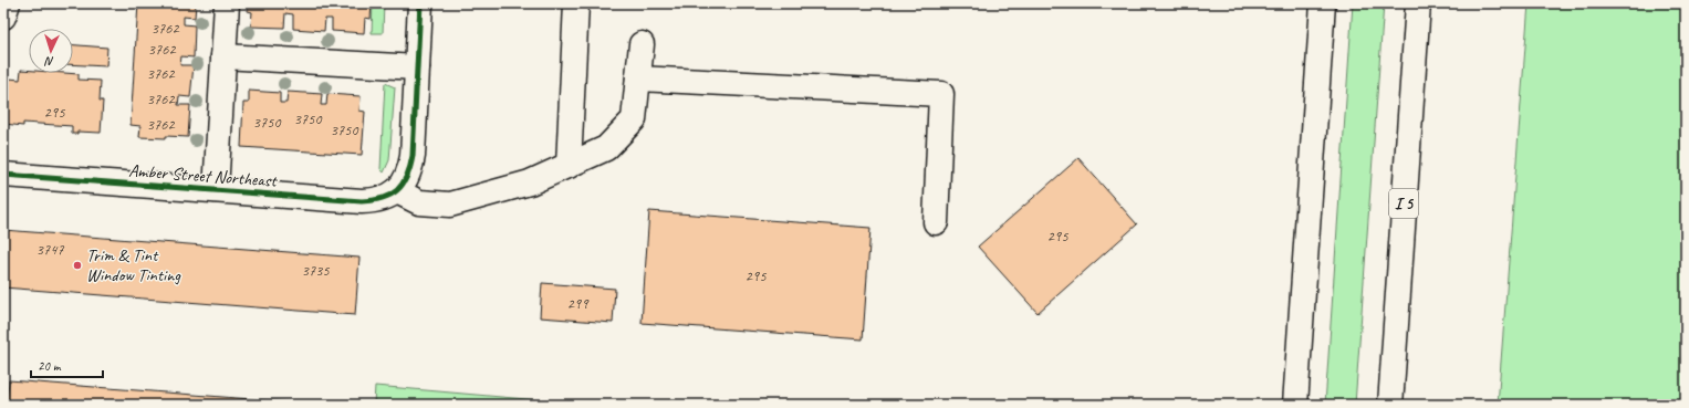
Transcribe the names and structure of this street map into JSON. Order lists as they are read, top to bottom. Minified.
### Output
{"streets":{"main road":["Amber Street Northeast","I 5"]},"places":["Trim & Tint Window Tinting"],"house_numbers":["3762","3762","3762","3762","295","3750","3750","3762","3750","295","3747","3735","295","299"],"scale_bar":"20 m","north":"bottom"}
